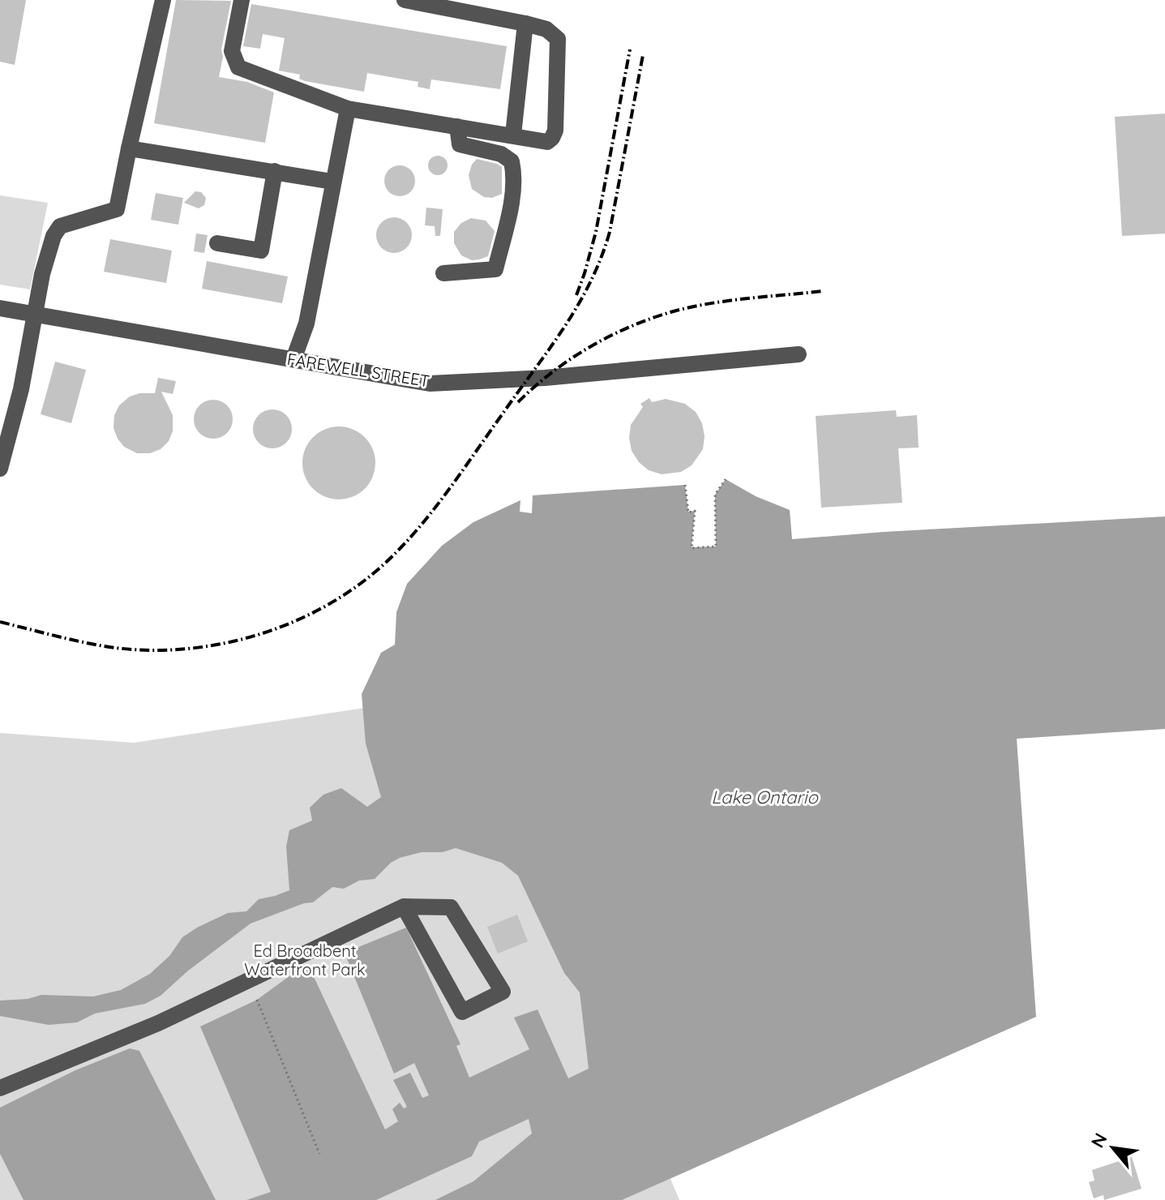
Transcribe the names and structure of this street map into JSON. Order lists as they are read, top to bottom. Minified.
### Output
{"streets":{"street":["FAREWELL STREET"]},"water":["Lake Ontario"],"parks":["Ed Broadbent Waterfront Park"],"north":"top left"}
